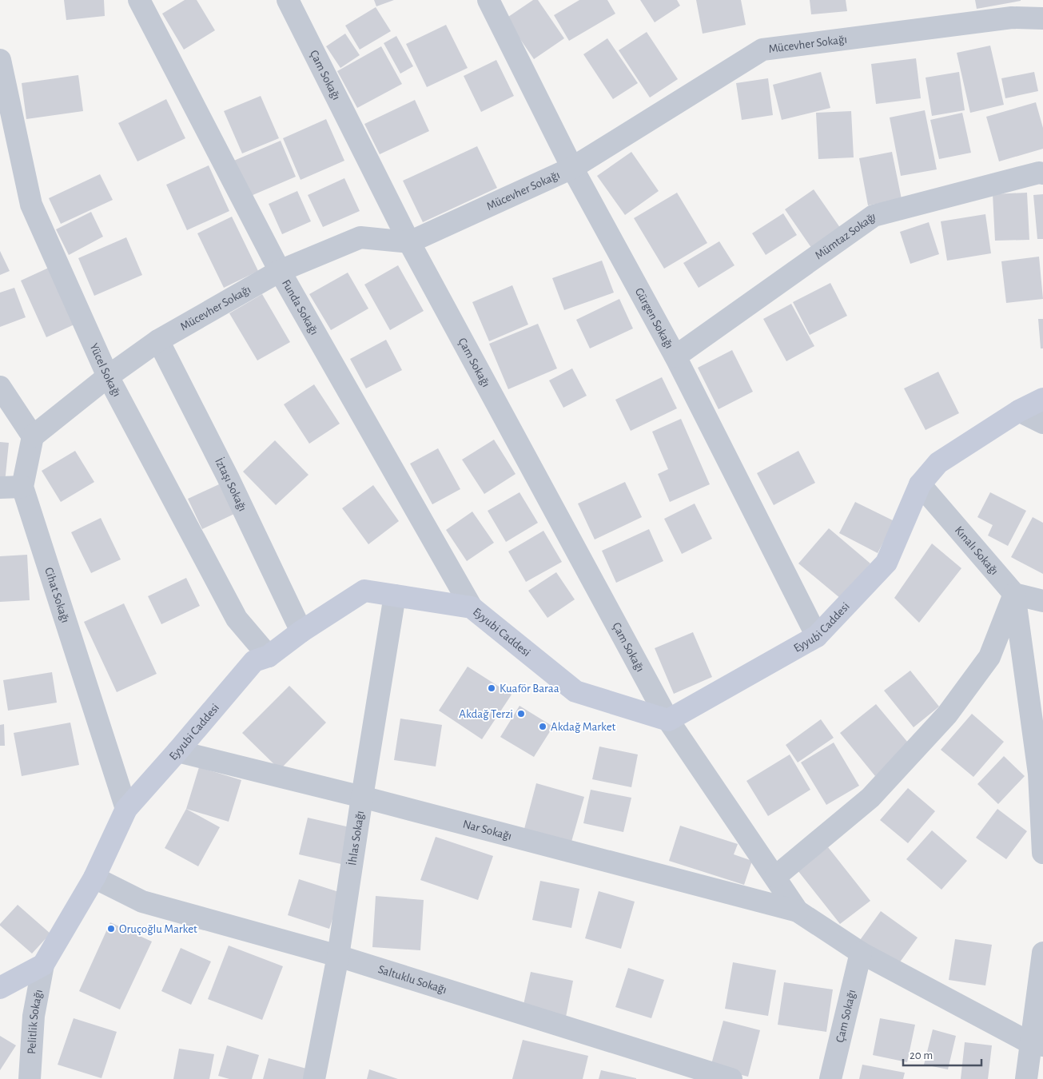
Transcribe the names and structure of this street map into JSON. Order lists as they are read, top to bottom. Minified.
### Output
{"streets":{"street":["Mücevher Sokağı","Çam Sokağı","Mümtaz Sokağı","Funda Sokağı","Gürgen Sokağı","Yücel Sokağı","İztaşı Sokağı","Kınalı Sokağı","Cihat Sokağı","Eyyubi Caddesi","Nar Sokağı","İhlas Sokağı","Saltuklu Sokağı","Pelitlik Sokağı"]},"crossings":[["Mücevher Sokağı","Çam Sokağı"],["Mücevher Sokağı","Funda Sokağı"],["Mücevher Sokağı","Gürgen Sokağı"],["Mücevher Sokağı","Yücel Sokağı"],["Mücevher Sokağı","İztaşı Sokağı"],["Mücevher Sokağı","Cihat Sokağı"],["Çam Sokağı","Eyyubi Caddesi"],["Çam Sokağı","Nar Sokağı"],["Mümtaz Sokağı","Gürgen Sokağı"],["Funda Sokağı","Eyyubi Caddesi"],["Gürgen Sokağı","Eyyubi Caddesi"],["Yücel Sokağı","Eyyubi Caddesi"],["İztaşı Sokağı","Eyyubi Caddesi"],["Kınalı Sokağı","Eyyubi Caddesi"],["Cihat Sokağı","Eyyubi Caddesi"],["Eyyubi Caddesi","Nar Sokağı"],["Eyyubi Caddesi","İhlas Sokağı"],["Eyyubi Caddesi","Saltuklu Sokağı"],["Eyyubi Caddesi","Pelitlik Sokağı"],["Nar Sokağı","İhlas Sokağı"],["İhlas Sokağı","Saltuklu Sokağı"]],"places":["Kuaför Baraa","Akdağ Terzi","Akdağ Market","Oruçoğlu Market"],"scale_bar":"20 m"}
